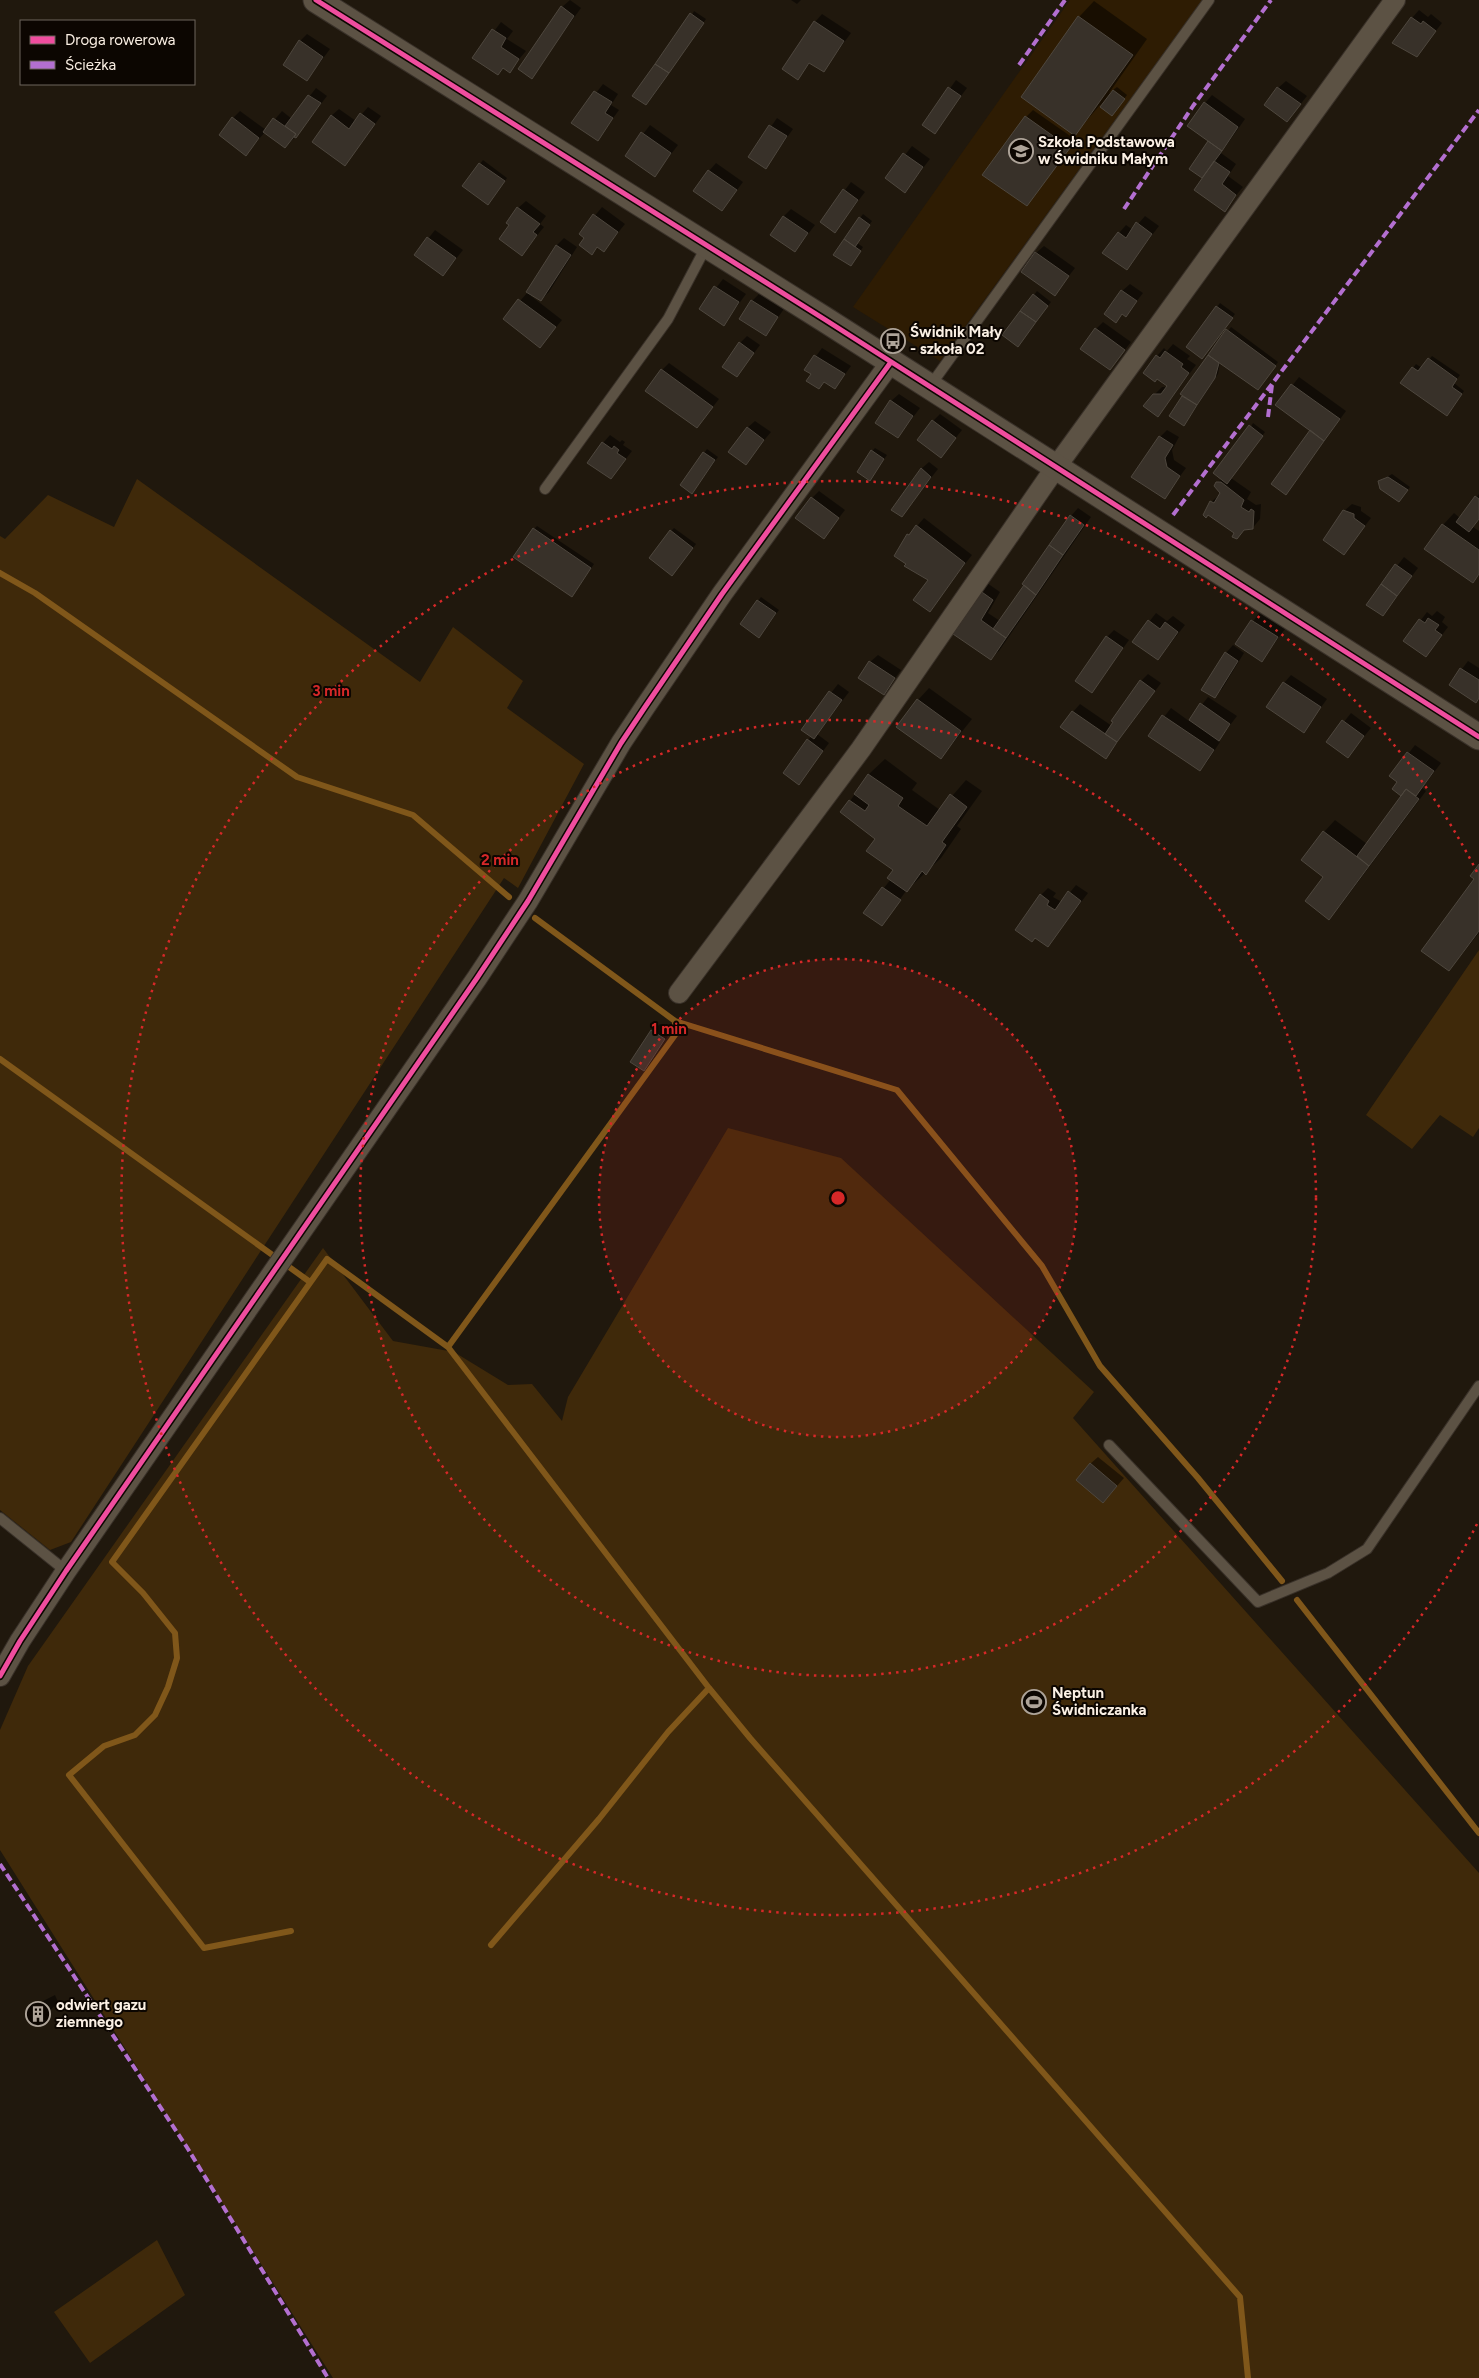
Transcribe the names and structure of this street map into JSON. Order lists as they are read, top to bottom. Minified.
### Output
{"places":{"school or university":["Szkoła Podstawowa w Świdniku Małym"],"bus stop":["Świdnik Mały - szkoła 02"],"sports":["Neptun Świdniczanka"],"building":["odwiert gazu ziemnego"]},"legend":["Droga rowerowa","Ścieżka"],"rings":["3 min","2 min","1 min"]}
